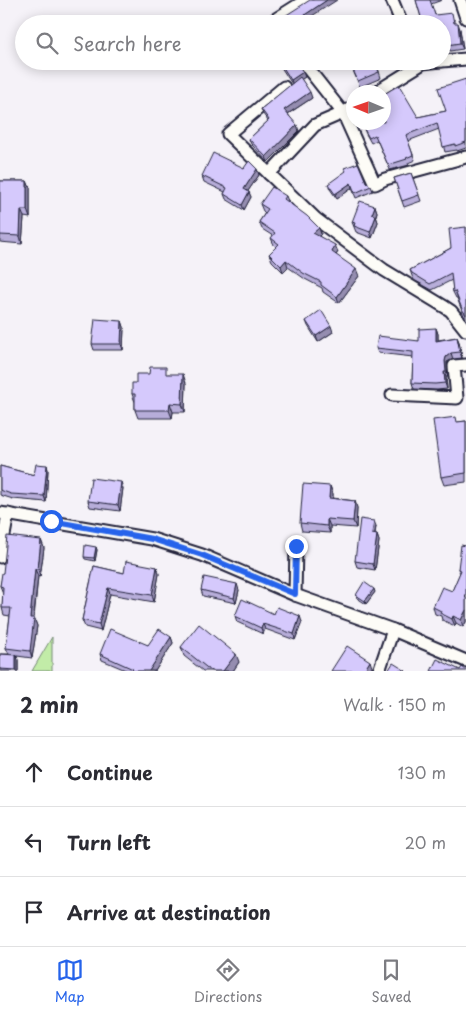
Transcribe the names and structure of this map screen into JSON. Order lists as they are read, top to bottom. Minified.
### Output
{"north":"left","page":{"search":"Search here","heading":["2 min","Walk · 150 m"],"list":[["Continue","130 m"],["Turn left","20 m"],"Arrive at destination"],"nav":["Map","Directions","Saved"]}}
